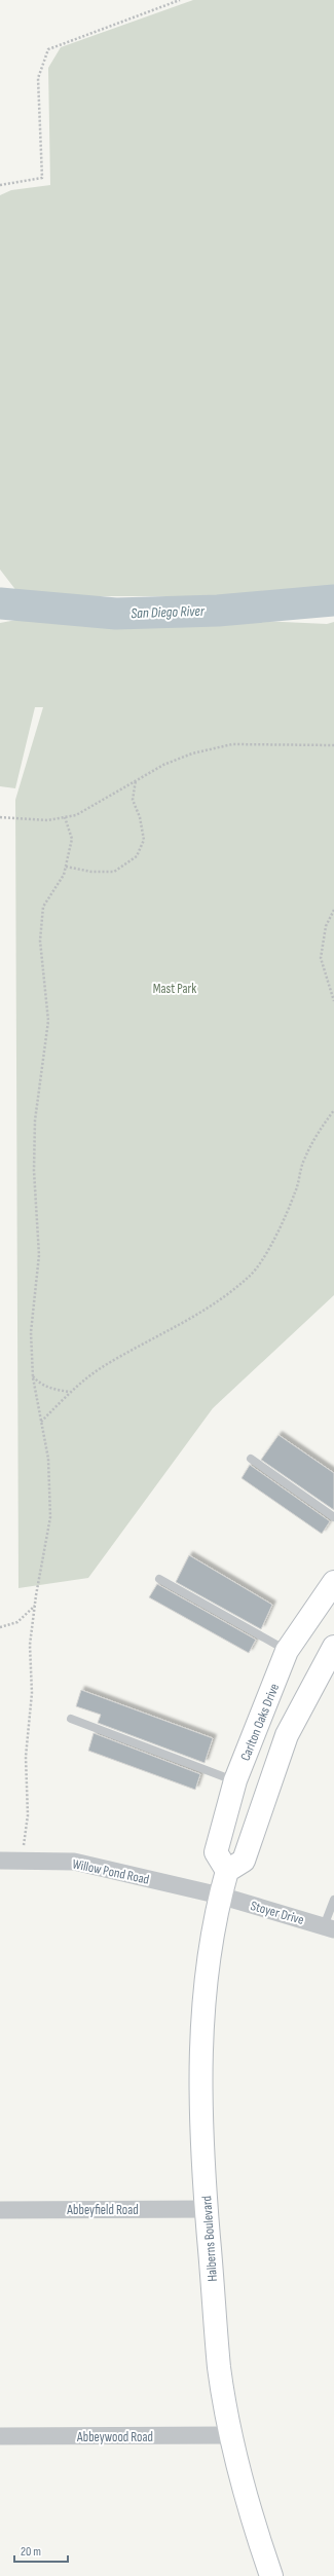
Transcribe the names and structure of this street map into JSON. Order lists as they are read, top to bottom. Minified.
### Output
{"streets":{"main road":["Carlton Oaks Drive","Halberns Boulevard"],"street":["Willow Pond Road","Stoyer Drive","Abbeyfield Road","Abbeywood Road"]},"crossings":[["Willow Pond Road","Stoyer Drive"],["Willow Pond Road","Halberns Boulevard"],["Stoyer Drive","Halberns Boulevard"],["Abbeyfield Road","Halberns Boulevard"],["Halberns Boulevard","Abbeywood Road"]],"water":["San Diego River"],"parks":["Mast Park"],"scale_bar":"20 m"}
